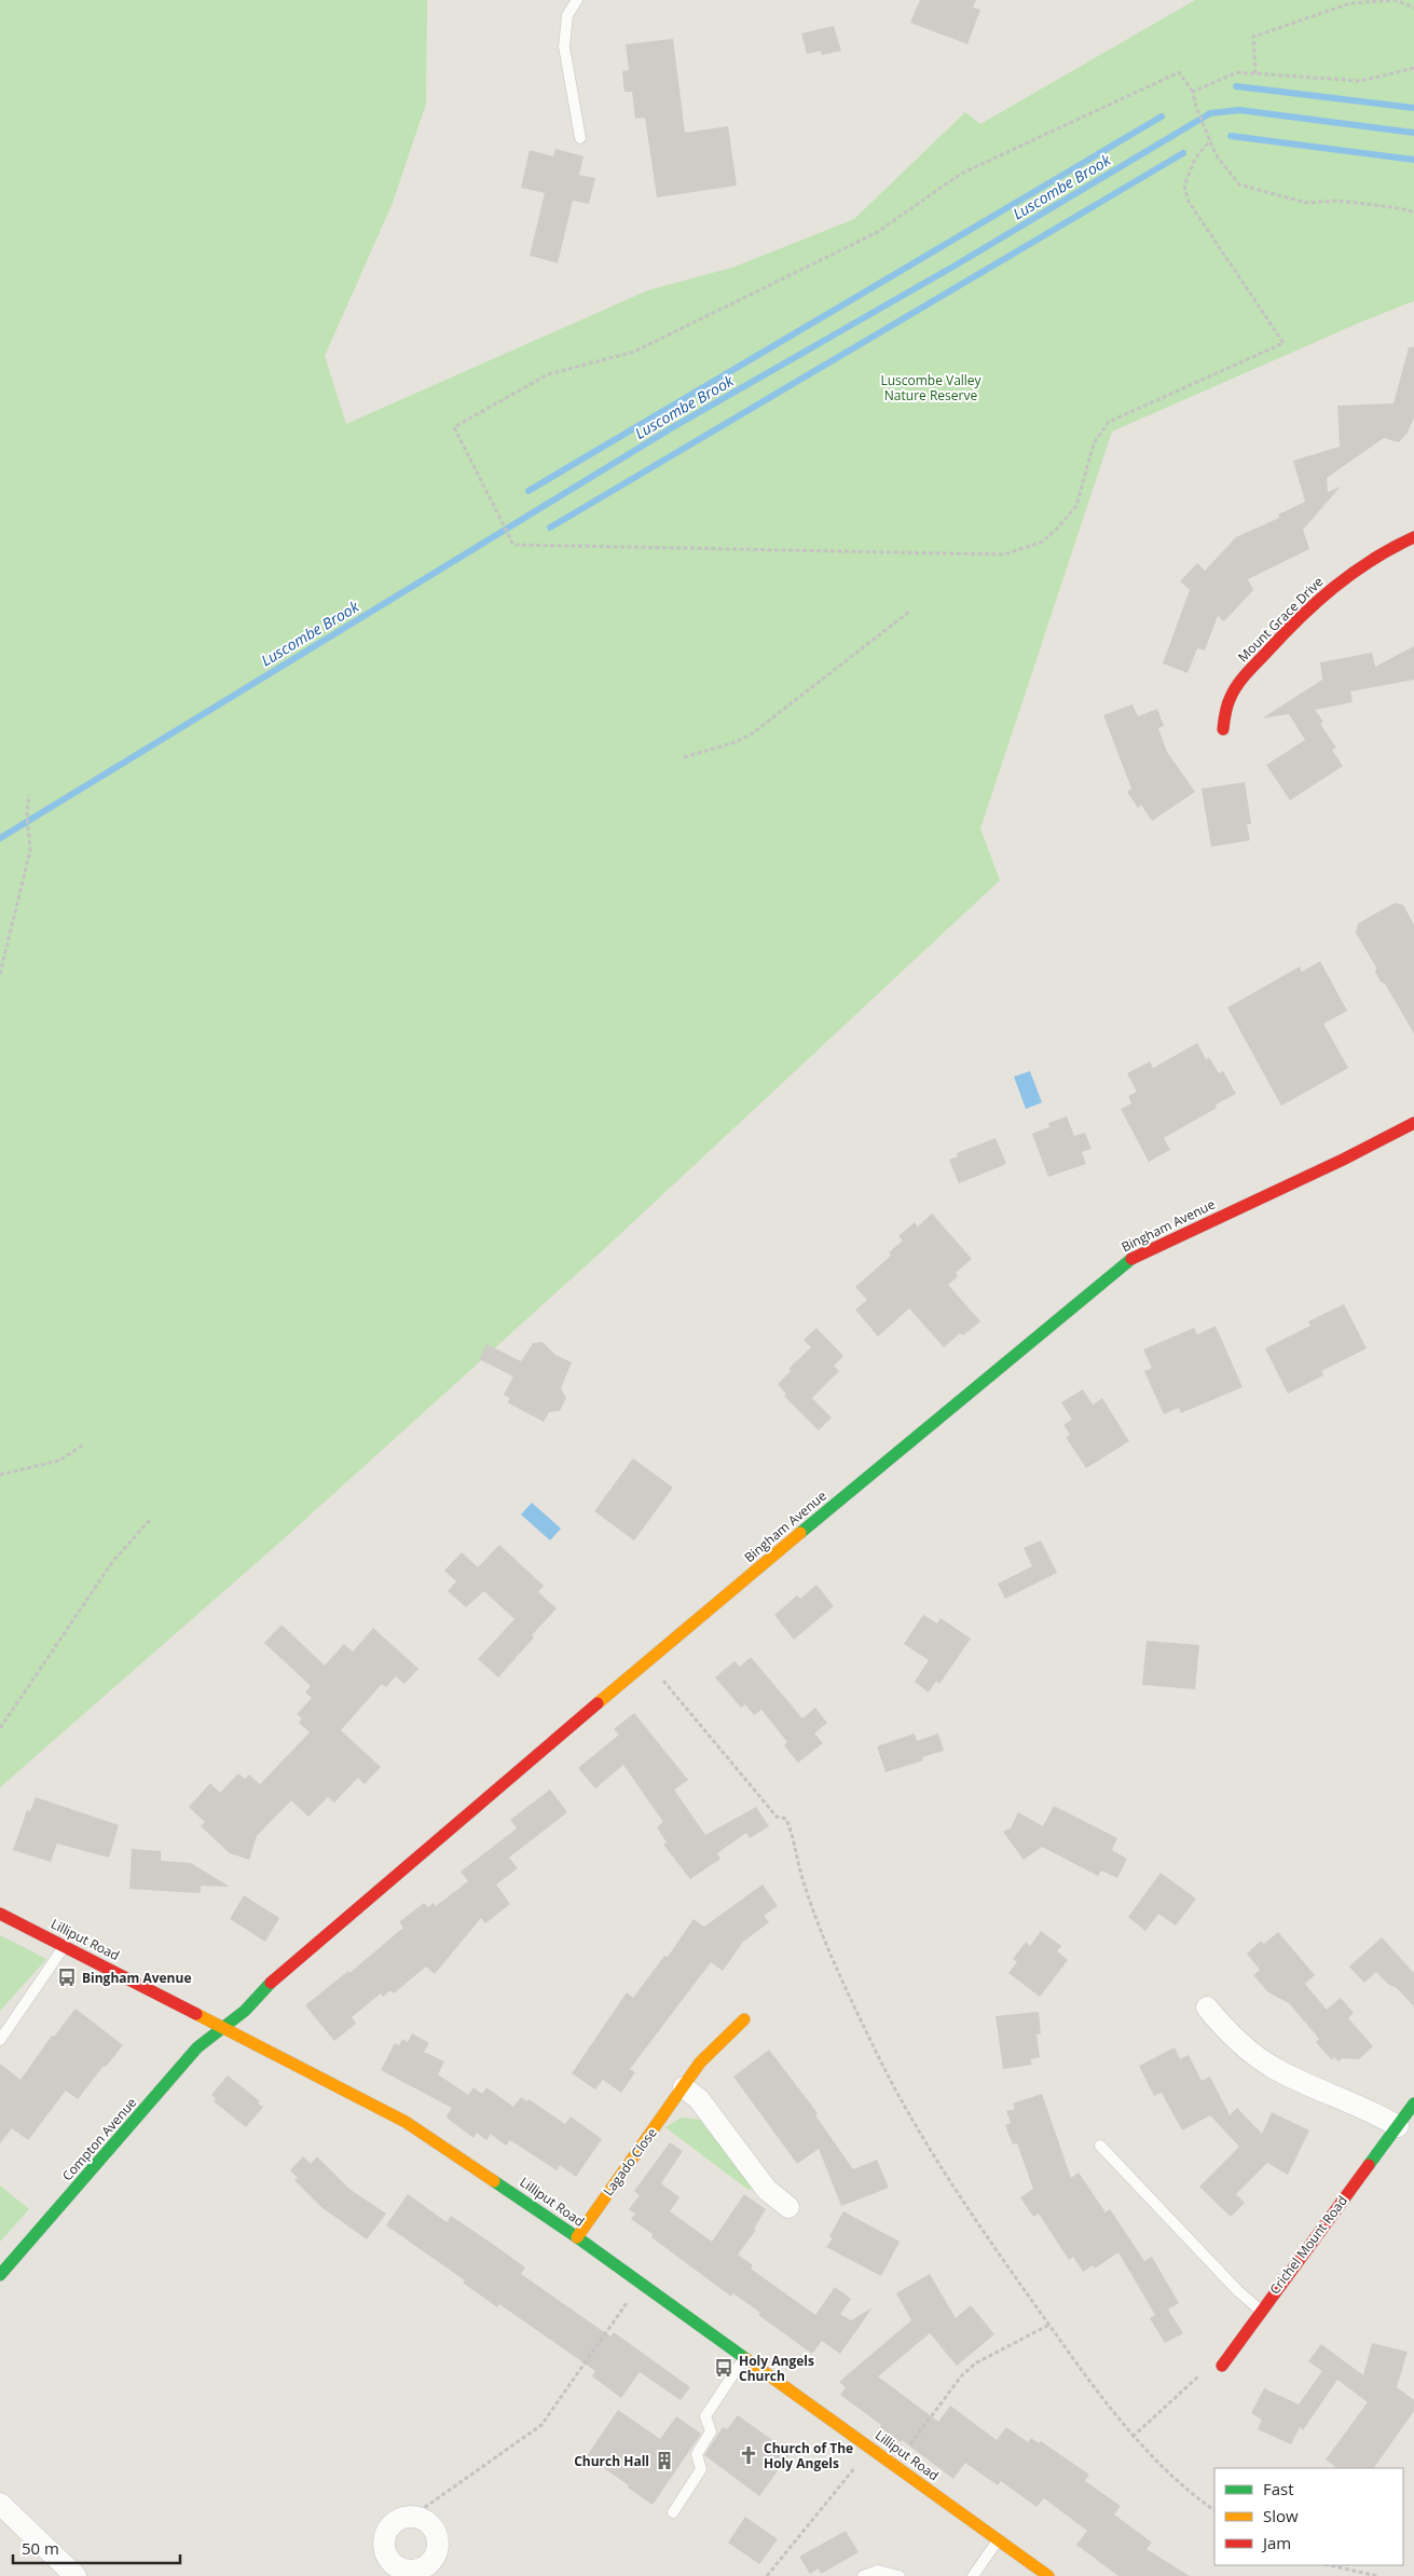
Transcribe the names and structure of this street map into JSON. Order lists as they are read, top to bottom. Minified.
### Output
{"streets":{"street":["Mount Grace Drive","Bingham Avenue","Lilliput Road","Compton Avenue","Lagado Close","Crichel Mount Road"]},"crossings":[["Bingham Avenue","Lilliput Road"],["Bingham Avenue","Compton Avenue"],["Lilliput Road","Compton Avenue"],["Lilliput Road","Lagado Close"]],"water":["Luscombe Brook"],"parks":["Luscombe Valley Nature Reserve"],"places":{"bus stop":["Bingham Avenue","Holy Angels Church"],"church":["Church of The Holy Angels"],"building":["Church Hall"]},"legend":["Fast","Slow","Jam"],"scale_bar":"50 m"}
